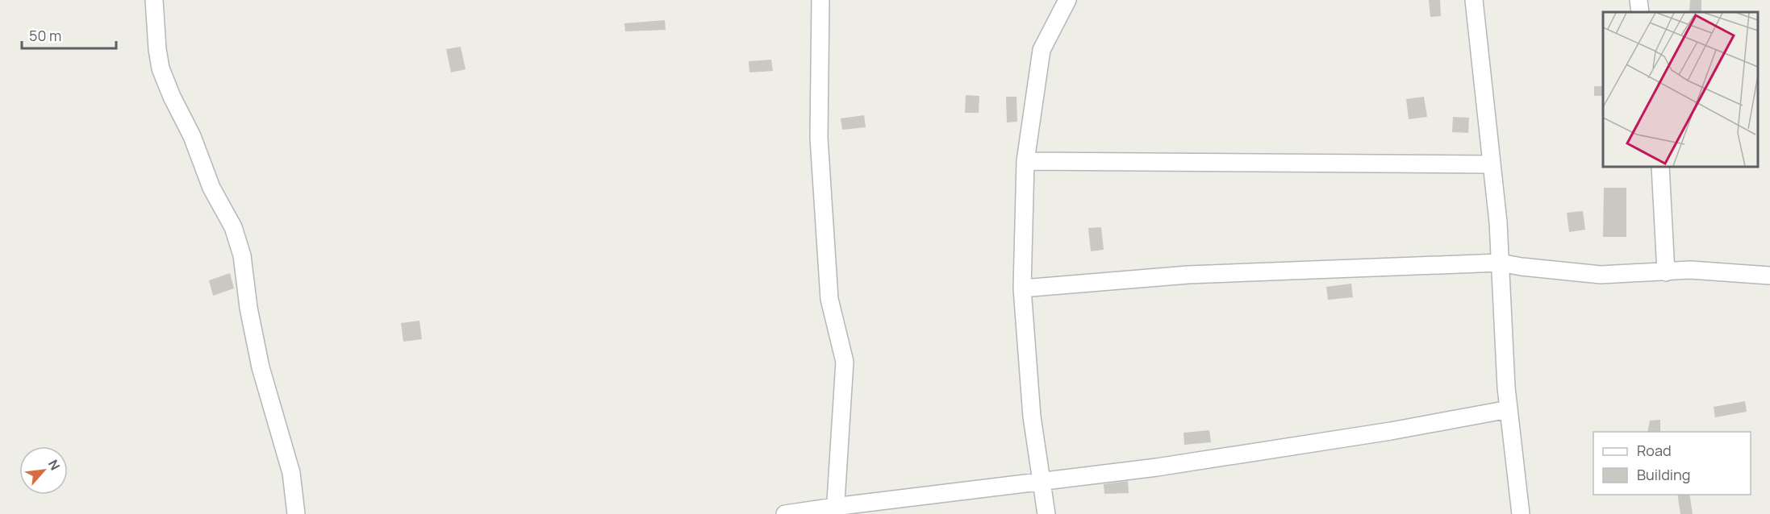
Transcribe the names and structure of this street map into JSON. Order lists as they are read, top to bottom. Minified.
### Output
{"legend":["Road","Building"],"scale_bar":"50 m","north":"top right"}
